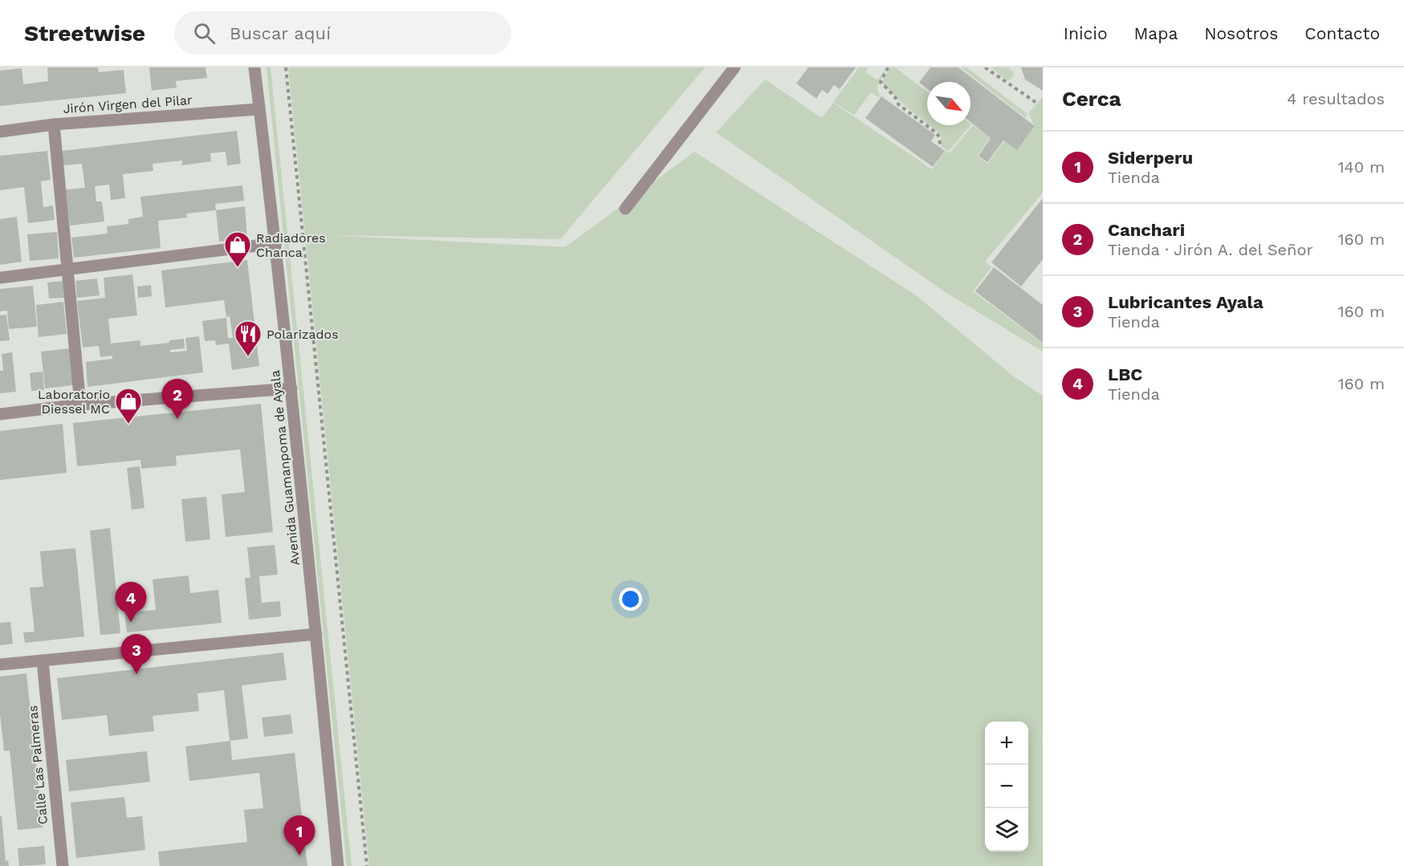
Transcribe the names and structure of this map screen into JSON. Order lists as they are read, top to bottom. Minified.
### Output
{"streets":{"street":["Jirón Virgen del Pilar","Avenida Guamanpoma de Ayala","Calle Las Palmeras"]},"crossings":[["Jirón Virgen del Pilar","Avenida Guamanpoma de Ayala"]],"places":{"shop":["Radiadores Chanca","Laboratorio Diessel MC"],"restaurant":["Polarizados"]},"north":"bottom right","page":{"header":"Streetwise","search":"Buscar aquí","nav":["Inicio","Mapa","Nosotros","Contacto"],"heading":["Cerca","4 resultados"],"list":[{"mark":"1","name":"Siderperu","note":"Tienda","value":"140 m"},{"mark":"2","name":"Canchari","note":"Tienda · Jirón A. del Señor","value":"160 m"},{"mark":"3","name":"Lubricantes Ayala","note":"Tienda","value":"160 m"},{"mark":"4","name":"LBC","note":"Tienda","value":"160 m"}],"pins":["2","4","3","1"],"map_buttons":["+","−"]}}
